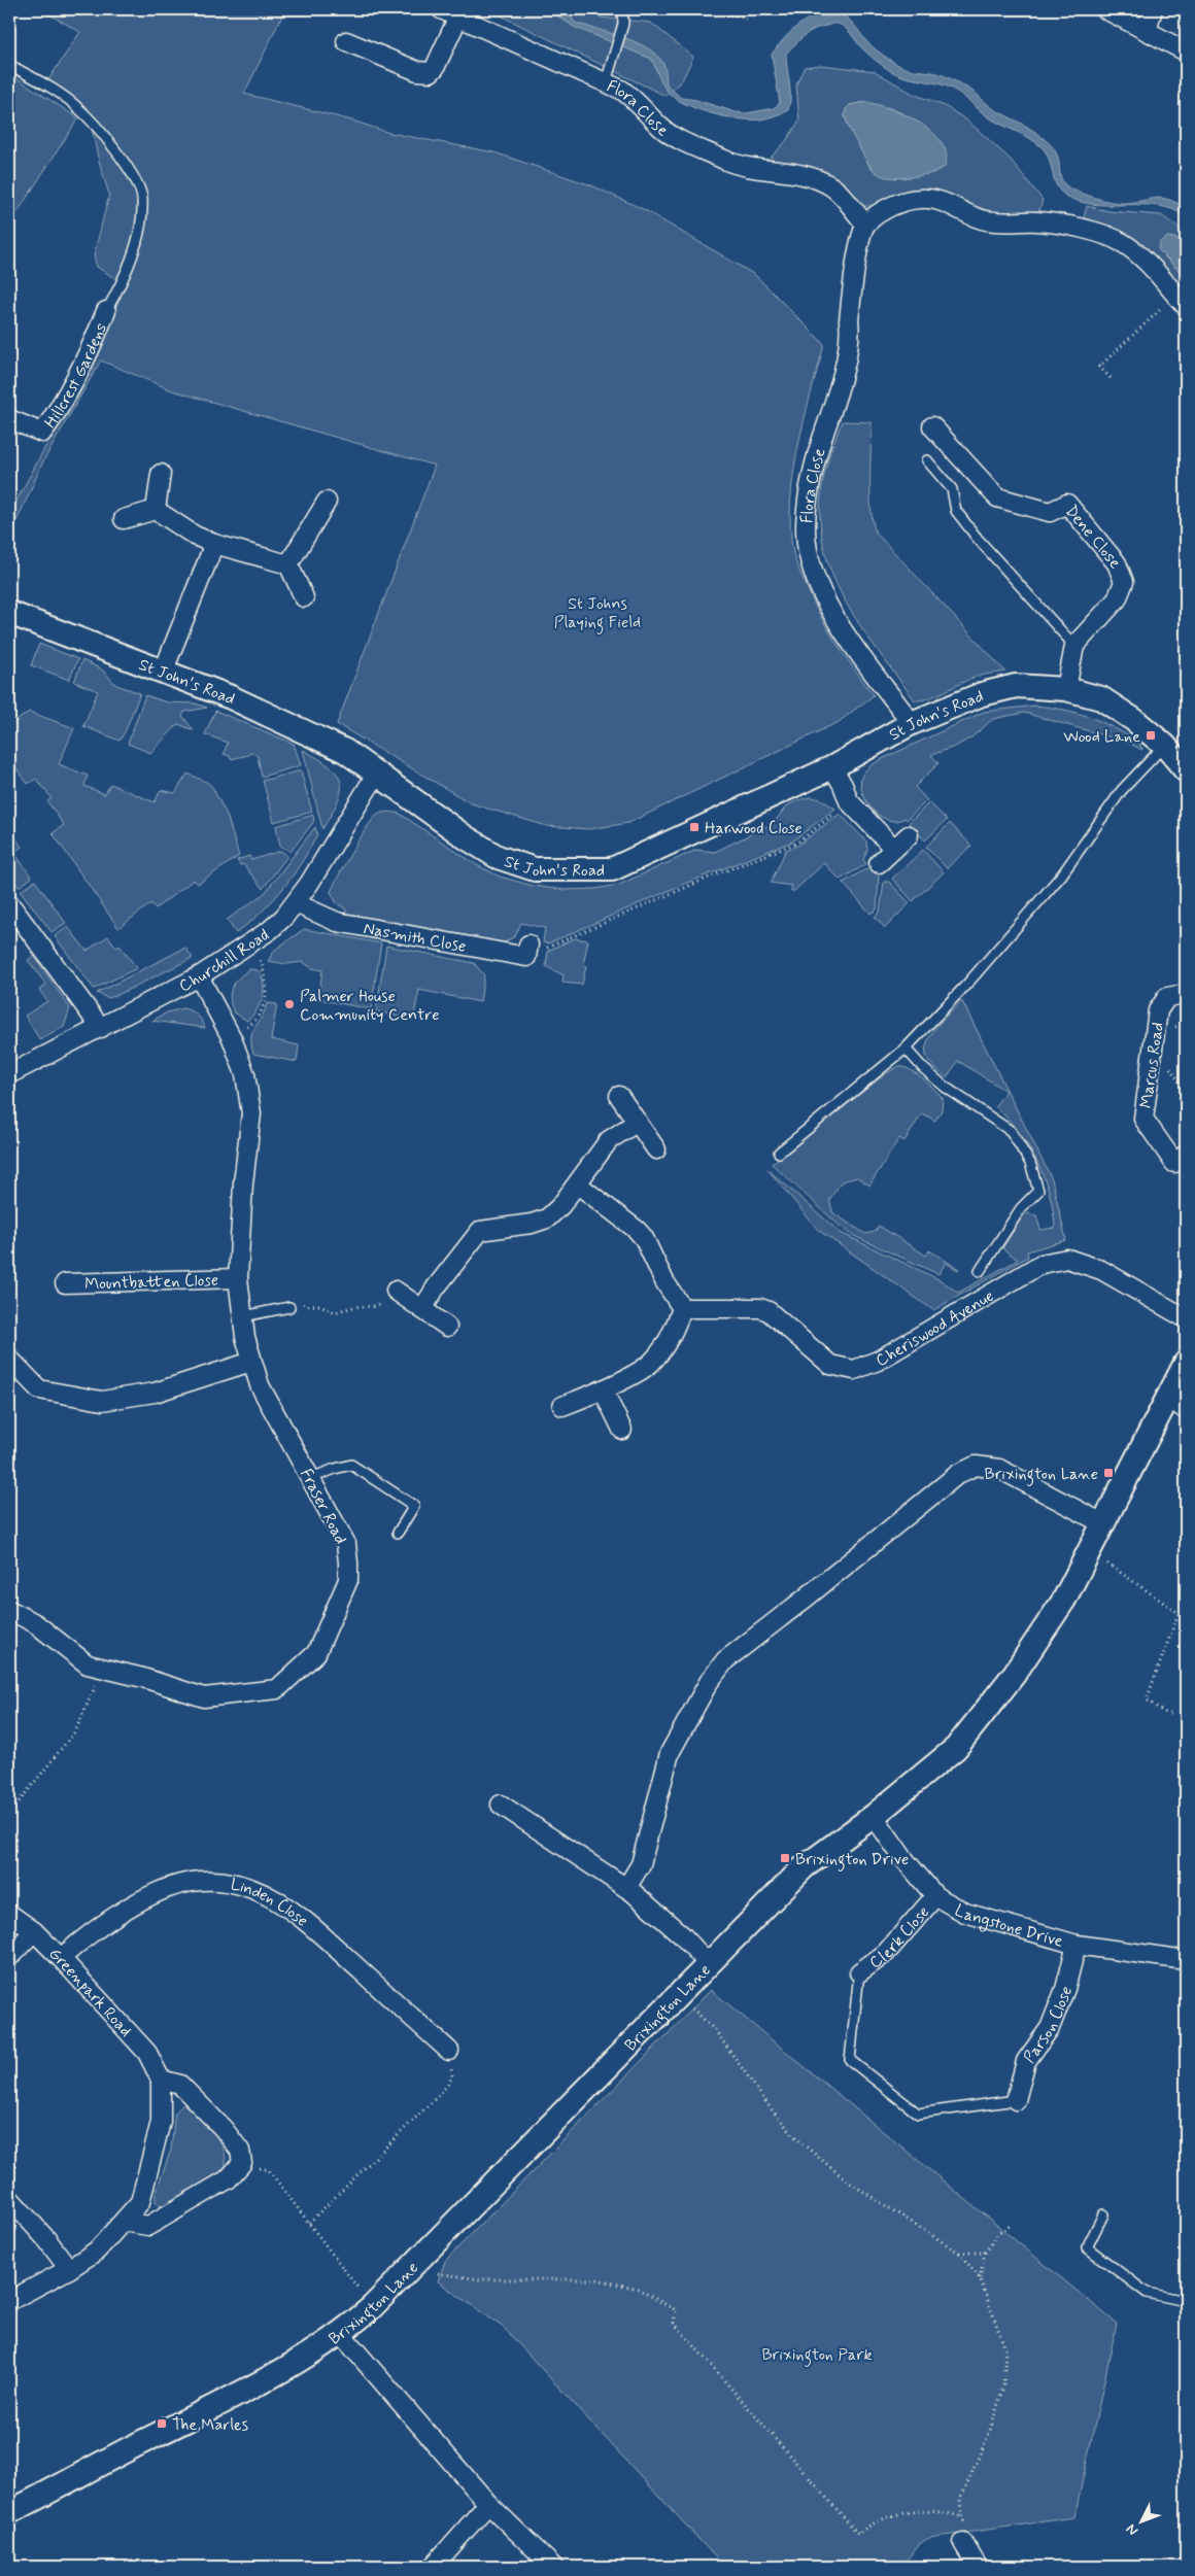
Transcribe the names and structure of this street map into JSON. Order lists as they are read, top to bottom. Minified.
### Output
{"streets":{"street":["Flora Close","Hillcrest Gardens","Dene Close","St John's Road","Nasmith Close","Churchill Road","Marcus Road","Mountbatten Close","Cheriswood Avenue","Fraser Road","Linden Close","Langstone Drive","Clerk Close","Greenpark Road","Brixington Lane","Parson Close"]},"crossings":[["Flora Close","St John's Road"],["St John's Road","Churchill Road"],["Nasmith Close","Churchill Road"],["Churchill Road","Fraser Road"],["Mountbatten Close","Fraser Road"],["Linden Close","Greenpark Road"],["Langstone Drive","Clerk Close"],["Langstone Drive","Brixington Lane"],["Langstone Drive","Parson Close"]],"parks":["St Johns Playing Field","Brixington Park"],"places":{"transit":["Wood Lane","Harwood Close","Brixington Lane","Brixington Drive","The Marles"],"other":["Palmer House Community Centre"]},"north":"bottom left"}
